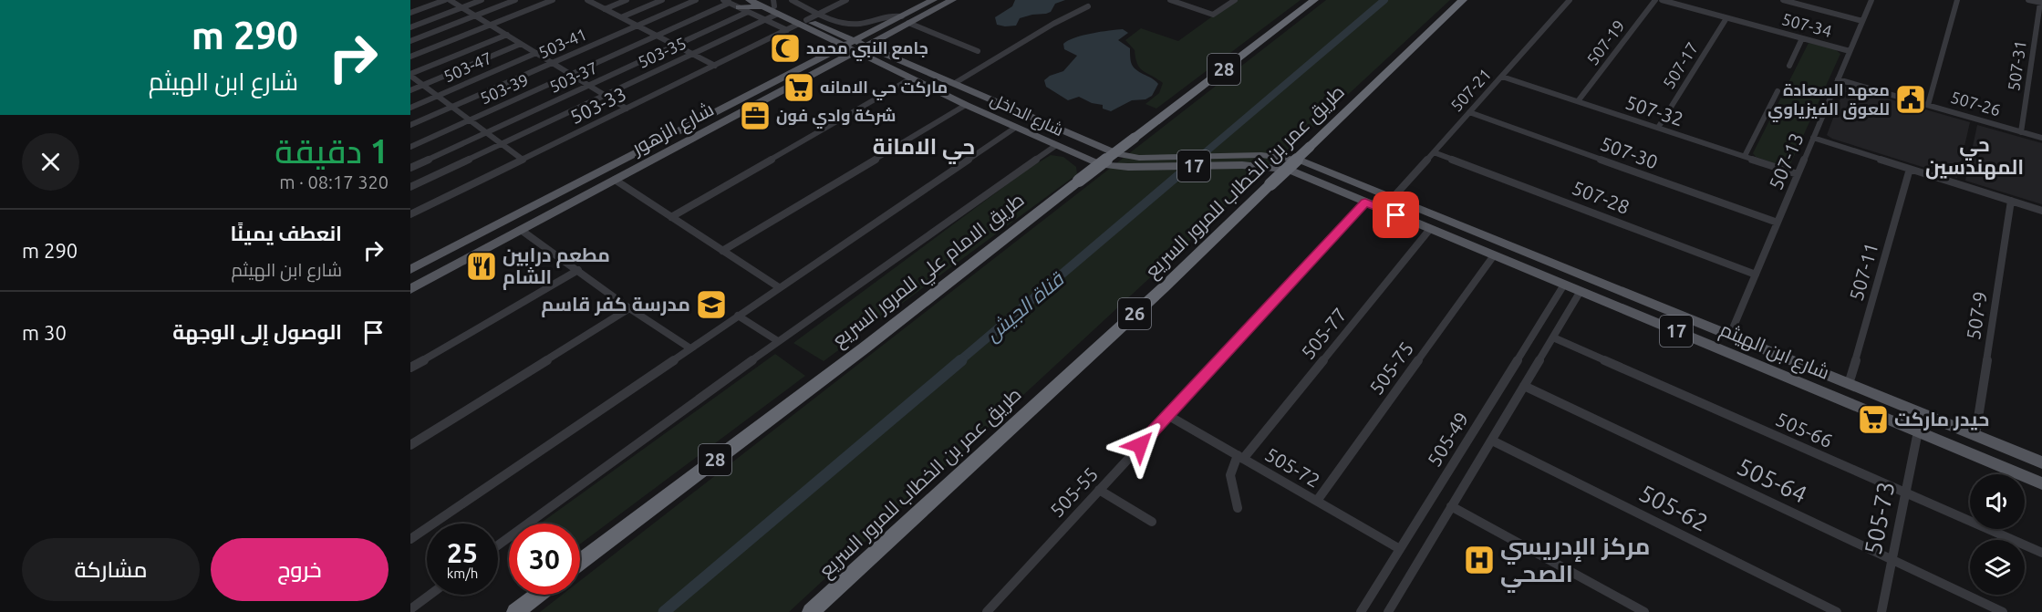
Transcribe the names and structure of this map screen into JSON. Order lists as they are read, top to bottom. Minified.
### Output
{"streets":{"highway":["28","طريق عمر بن الخطاب للمرور السريع","طريق الامام علي للمرور السريع","26"],"main road":["شارع الداخل","شارع الزهور","17","شارع ابن الهيثم"],"street":["507-34","507-19","503-41","503-35","507-17","507-31","503-47","503-37","503-39","507-21","507-26","503-33","507-32","507-30","507-13","507-28","507-11","507-9","505-77","505-75","505-66","505-49","505-72","505-64","505-55","505-62","505-73"]},"crossings":[["507-34","507-17"],["507-34","507-13"],["507-19","507-32"],["503-35","شارع الداخل"],["507-17","507-32"],["507-31","507-26"],["507-21","507-32"],["507-21","507-30"],["507-21","507-28"],["507-21","شارع ابن الهيثم"],["507-26","507-13"],["503-33","شارع الداخل"],["507-32","507-13"],["شارع الداخل","شارع الزهور"],["شارع الداخل","شارع ابن الهيثم"],["507-30","507-13"],["507-13","507-28"],["507-13","شارع ابن الهيثم"],["507-11","شارع ابن الهيثم"],["507-9","شارع ابن الهيثم"],["505-77","شارع ابن الهيثم"],["505-77","505-72"],["شارع ابن الهيثم","505-75"],["شارع ابن الهيثم","505-49"],["شارع ابن الهيثم","505-55"],["شارع ابن الهيثم","505-73"],["505-75","505-72"],["505-66","505-49"],["505-66","505-73"],["505-49","505-72"],["505-49","505-64"],["505-49","505-62"],["505-72","505-55"],["505-64","505-73"]],"districts":["حي المهندسين","حي الامانة"],"water":["قناة الجيش"],"places":{"mosque":["جامع النبي محمد"],"supermarket":["ماركت حي الامانه","حيدر ماركت"],"public building":["معهد السعادة للعوق الفيزياوي"],"office":["شركة وادي فون"],"restaurant":["مطعم درابين الشام"],"school or university":["مدرسة كفر قاسم"],"hospital":["مركز الإدريسي الصحي"]},"page":{"turn":["290 m","شارع ابن الهيثم"],"heading":["1 دقيقة","320 m · 08:17"],"list":[{"name":"انعطف يمينًا","note":"شارع ابن الهيثم","value":"290 m"},{"name":"الوصول إلى الوجهة","value":"30 m"}],"speed":"25 km/h","limit":"30","buttons":["خروج","مشاركة"]}}
